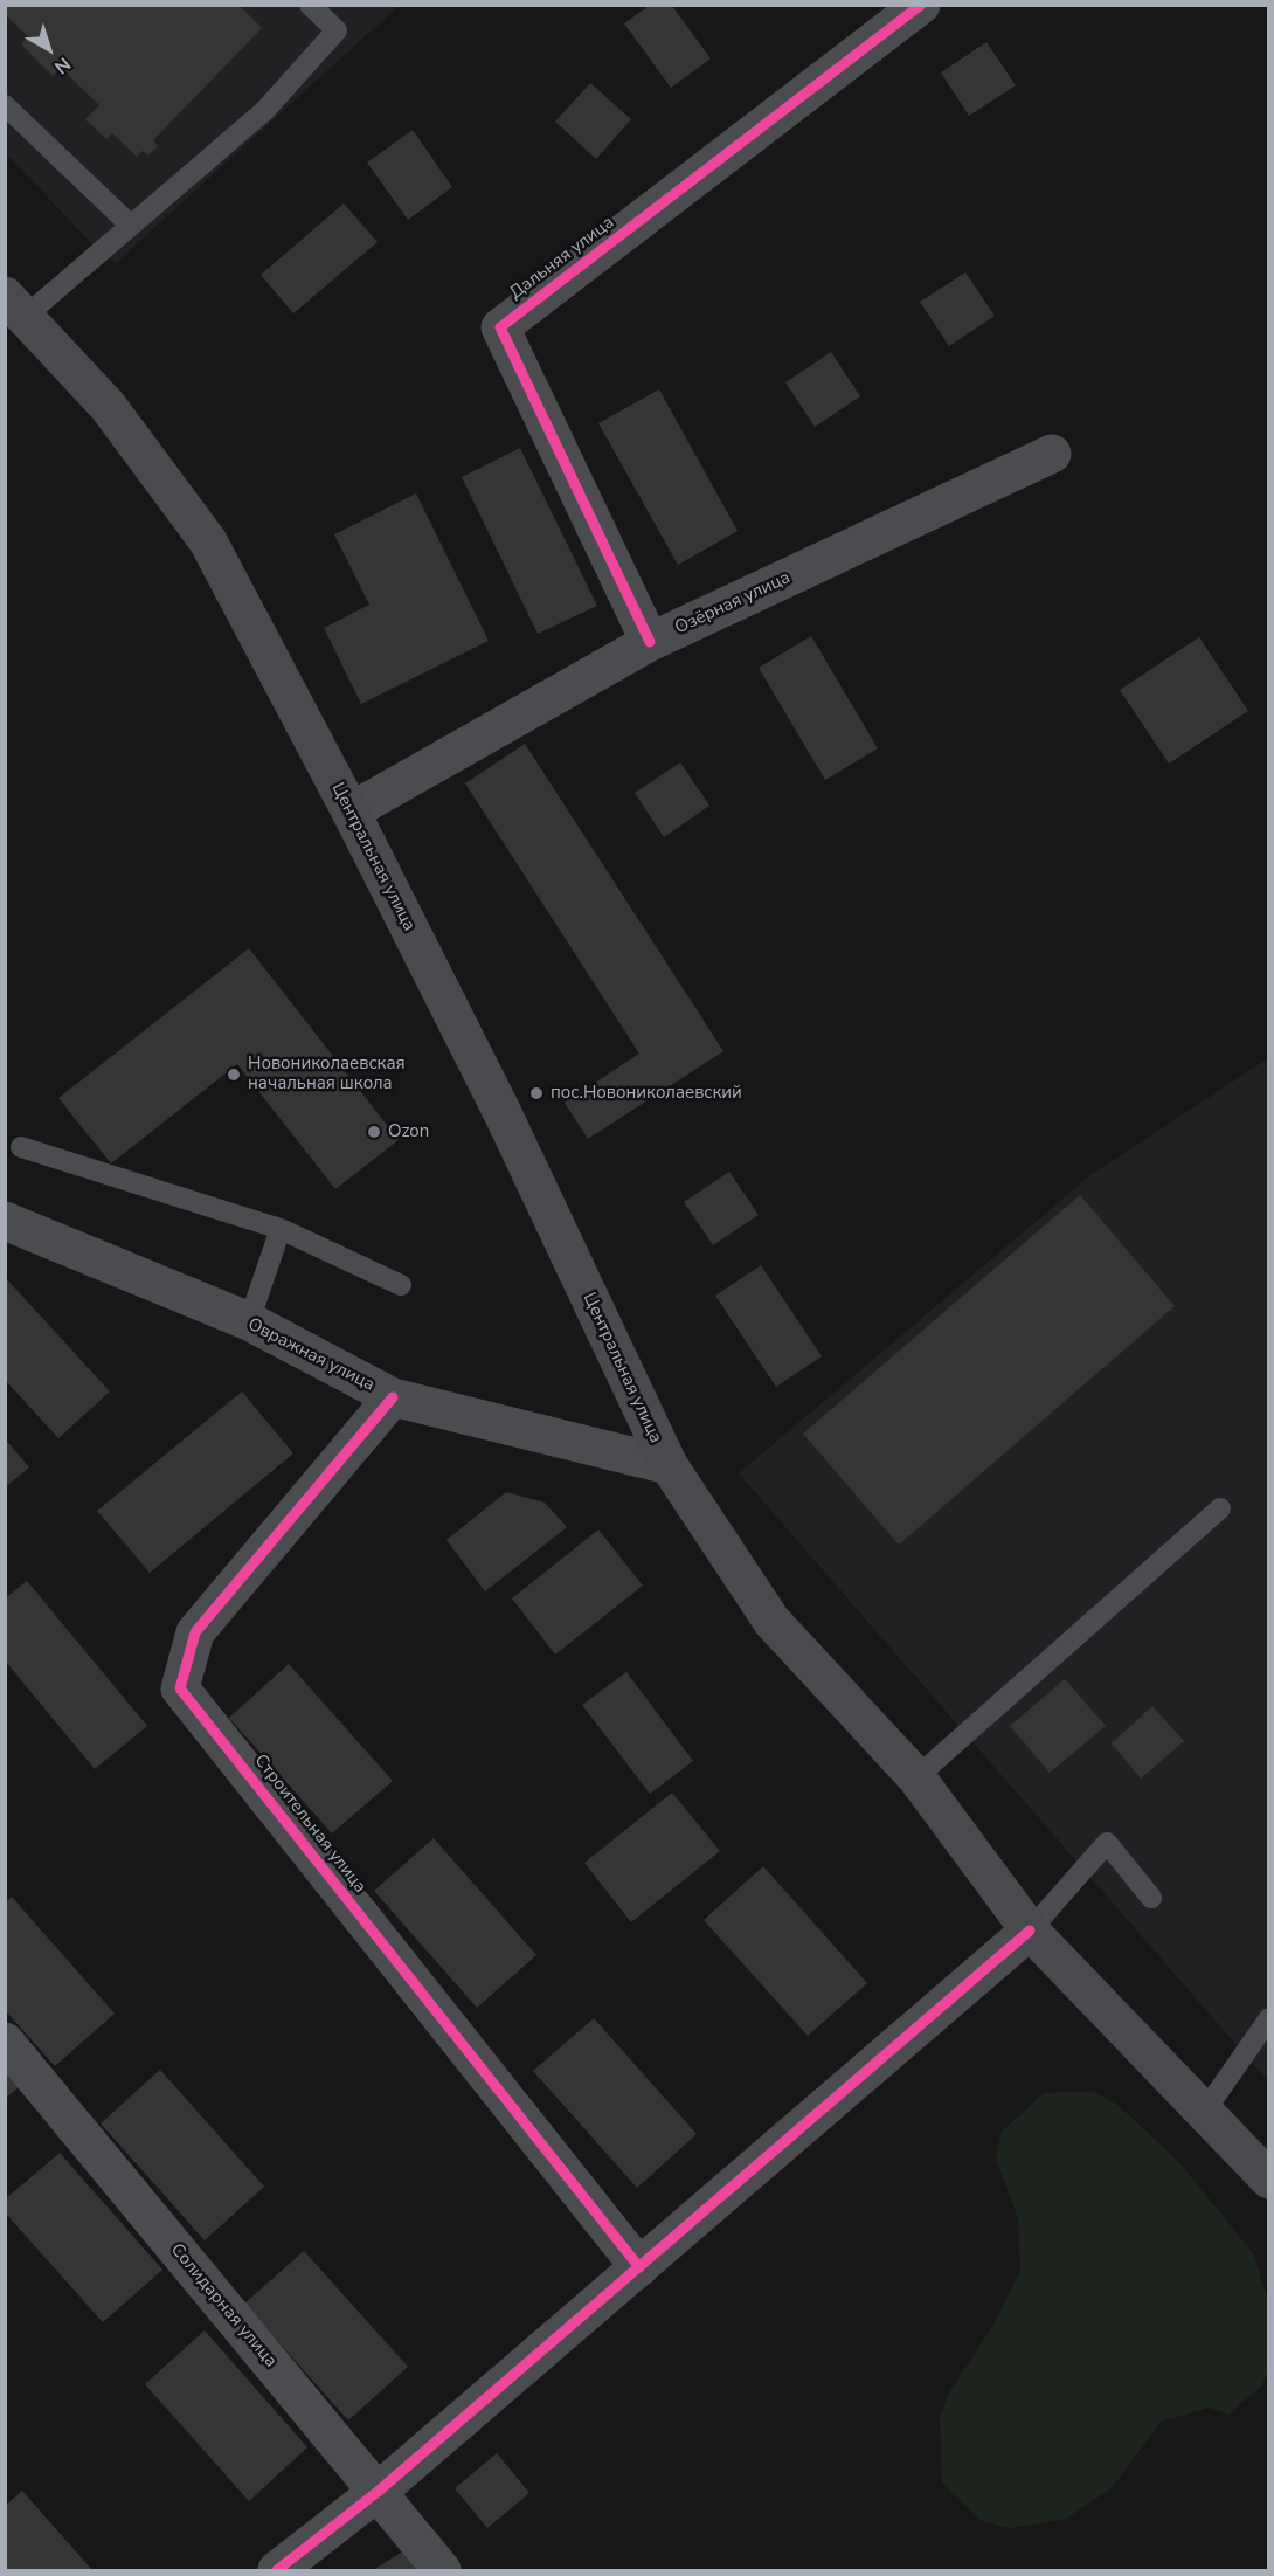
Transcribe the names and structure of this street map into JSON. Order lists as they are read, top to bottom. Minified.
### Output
{"streets":{"main road":["Центральная улица"],"street":["Дальняя улица","Озёрная улица","Овражная улица","Строительная улица","Солидарная улица"]},"crossings":[["Дальняя улица","Озёрная улица"],["Озёрная улица","Центральная улица"],["Центральная улица","Овражная улица"],["Овражная улица","Строительная улица"]],"places":["Новониколаевская начальная школа","пос.Новониколаевский","Ozon"],"north":"bottom right"}
